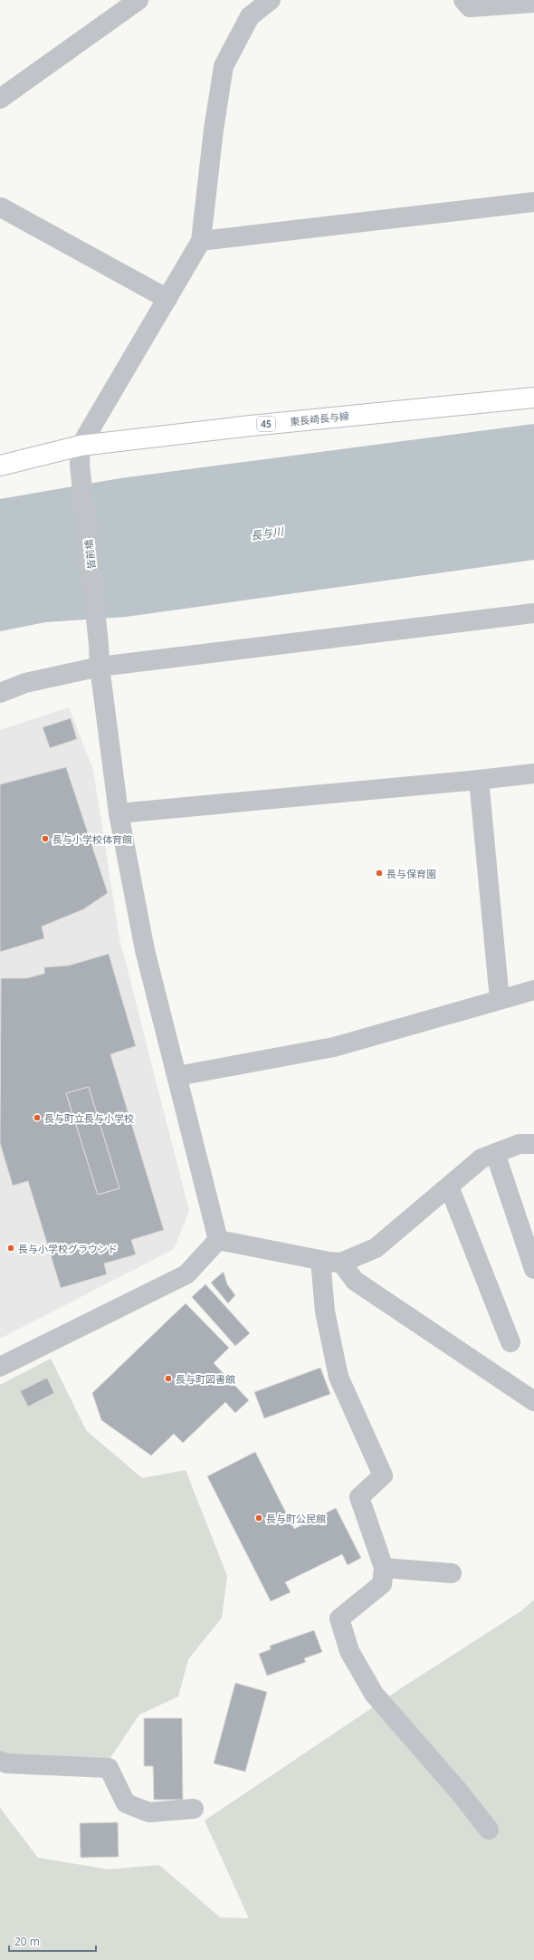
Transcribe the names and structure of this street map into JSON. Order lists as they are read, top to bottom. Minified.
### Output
{"streets":{"main road":["東長崎長与線","45"],"street":["皆前橋"]},"crossings":[["東長崎長与線","皆前橋"]],"water":["長与川"],"places":["長与小学校体育館","長与保育園","長与町立長与小学校","長与小学校グラウンド","長与町図書館","長与町公民館"],"scale_bar":"20 m"}
